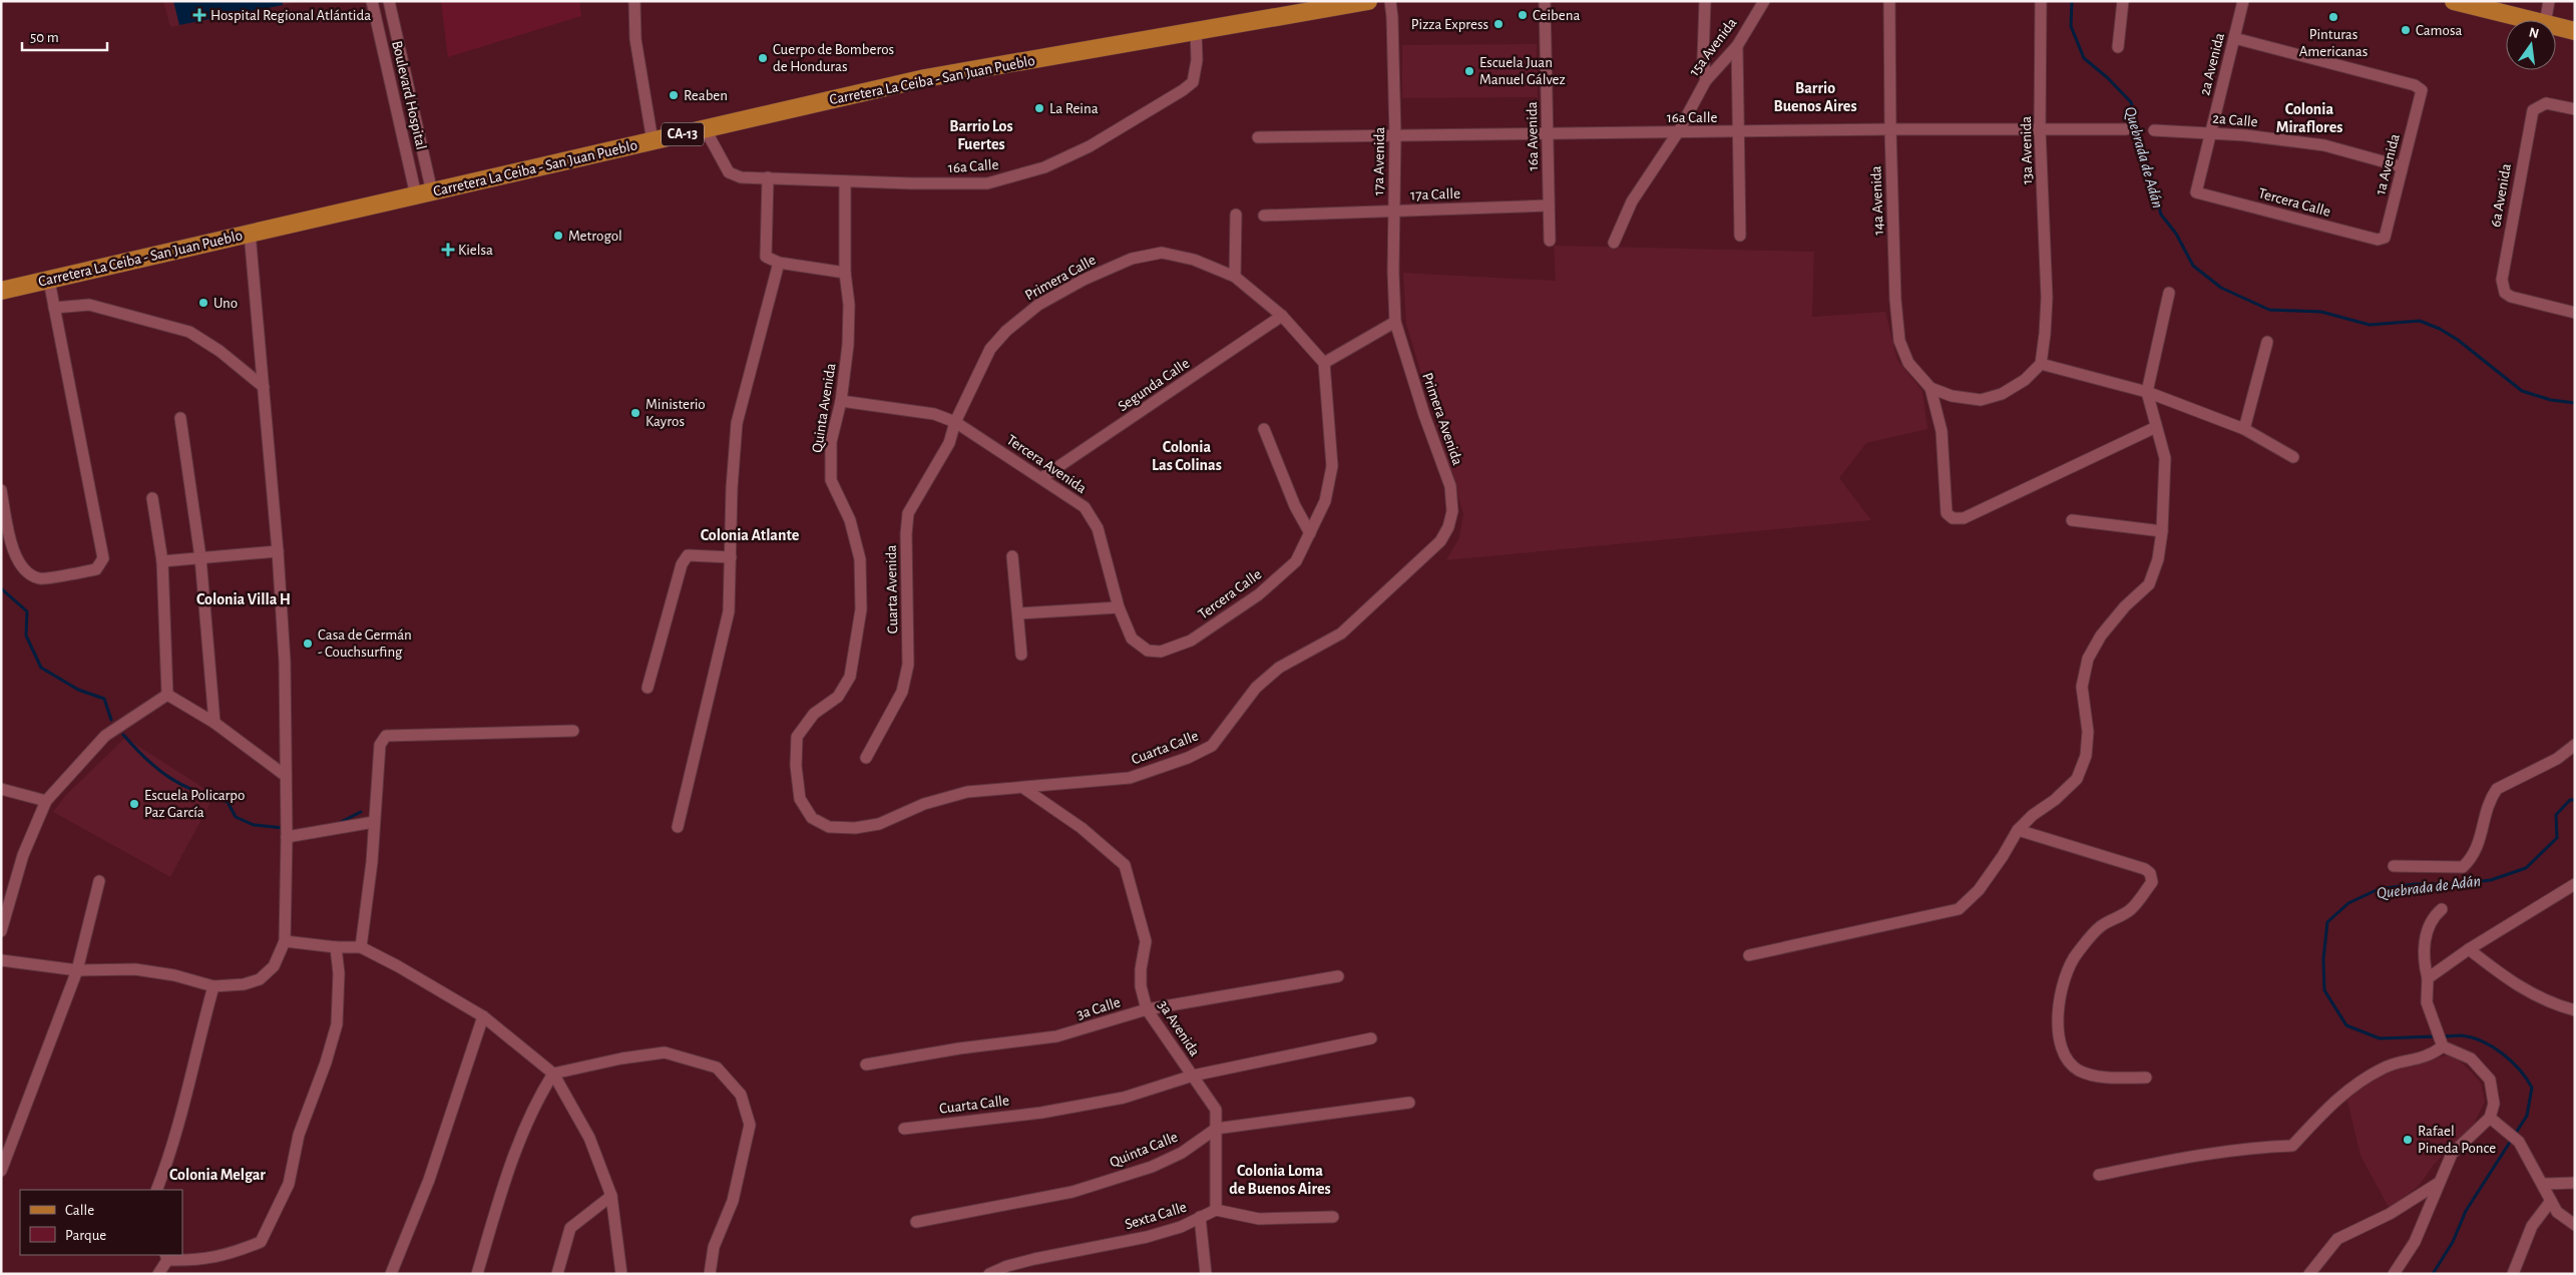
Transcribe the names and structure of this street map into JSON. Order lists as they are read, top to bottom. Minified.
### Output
{"streets":{"main road":["Carretera La Ceiba - San Juan Pueblo","CA-13"],"street":["15a Avenida","2a Avenida","Boulevard Hospital","16a Calle","2a Calle","16a Avenida","13a Avenida","17a Avenida","1a Avenida","17a Calle","6a Avenida","14a Avenida","Tercera Calle","Primera Calle","Segunda Calle","Quinta Avenida","Primera Avenida","Tercera Avenida","Cuarta Avenida","Cuarta Calle","3a Calle","3a Avenida","Quinta Calle","Sexta Calle"]},"crossings":[["15a Avenida","16a Calle"],["2a Avenida","2a Calle"],["2a Avenida","1a Avenida"],["2a Avenida","Tercera Calle"],["Carretera La Ceiba - San Juan Pueblo","Boulevard Hospital"],["Carretera La Ceiba - San Juan Pueblo","16a Calle"],["16a Calle","16a Avenida"],["16a Calle","13a Avenida"],["16a Calle","17a Avenida"],["16a Calle","14a Avenida"],["16a Calle","Quinta Avenida"],["2a Calle","1a Avenida"],["16a Avenida","17a Calle"],["17a Avenida","17a Calle"],["17a Avenida","Primera Avenida"],["1a Avenida","Tercera Calle"],["Tercera Calle","Primera Calle"],["Tercera Calle","Tercera Avenida"],["Primera Calle","Segunda Calle"],["Primera Calle","Tercera Avenida"],["Primera Calle","Cuarta Avenida"],["Segunda Calle","Tercera Avenida"],["Quinta Avenida","Tercera Avenida"],["Quinta Avenida","Cuarta Calle"],["Primera Avenida","Cuarta Calle"],["Tercera Avenida","Cuarta Avenida"],["Cuarta Calle","3a Avenida"],["3a Calle","3a Avenida"],["3a Avenida","Quinta Calle"],["3a Avenida","Sexta Calle"]],"districts":["Barrio Buenos Aires","Colonia Miraflores","Barrio Los Fuertes","Colonia Las Colinas","Colonia Atlante","Colonia Villa H","Colonia Loma de Buenos Aires","Colonia Melgar"],"water":["Quebrada de Adán"],"places":{"health":["Hospital Regional Atlántida","Kielsa"],"other":["Ceibena","Pinturas Americanas","Pizza Express","Camosa","Cuerpo de Bomberos de Honduras","Escuela Juan Manuel Gálvez","Reaben","La Reina","Metrogol","Uno","Ministerio Kayros","Casa de Germán - Couchsurfing","Escuela Policarpo Paz García","Rafael Pineda Ponce"]},"legend":["Calle","Parque"],"scale_bar":"50 m","north":"top"}
